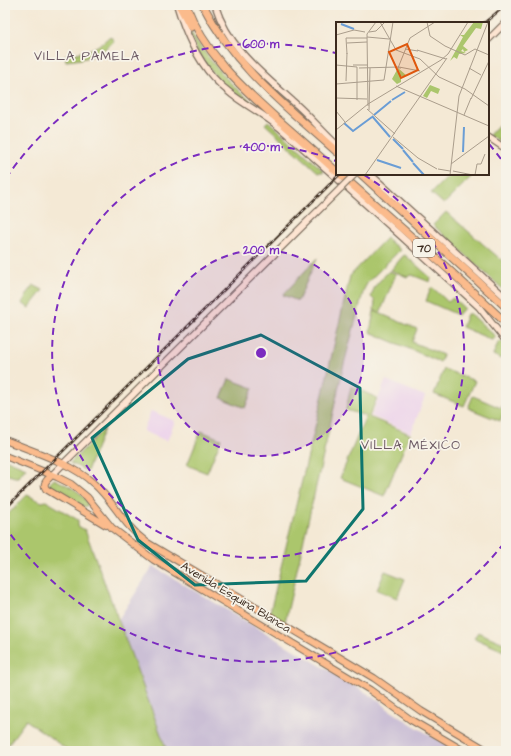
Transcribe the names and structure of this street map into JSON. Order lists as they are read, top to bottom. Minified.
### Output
{"streets":{"highway":["70"],"main road":["Avenida Esquina Blanca"]},"districts":["VILLA PAMELA","VILLA MÉXICO"],"rings":["600 m","400 m","200 m"]}
